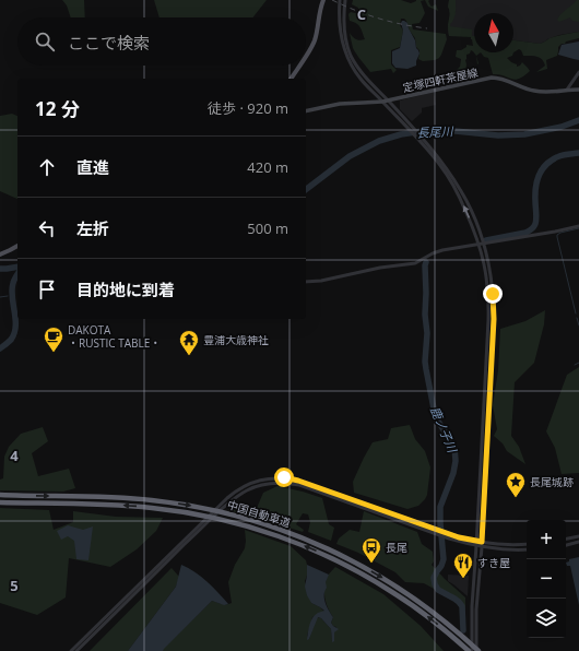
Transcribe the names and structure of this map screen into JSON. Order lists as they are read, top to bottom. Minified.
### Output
{"streets":{"highway":["中国自動車道"],"main road":["定塚四軒茶屋線"]},"water":["長尾川","鹿ノ子川"],"places":{"cafe":["DAKOTA ・RUSTIC TABLE・"],"temple":["豊浦大歳神社"],"place":["長尾城跡"],"bus stop":["長尾"],"restaurant":["すき屋"]},"north":"top","page":{"search":"ここで検索","heading":["12 分","徒歩 · 920 m"],"list":[["直進","420 m"],["左折","500 m"],"目的地に到着"],"map_buttons":["+","−"]},"grid":{"columns":["C"],"rows":["4","5"]}}
